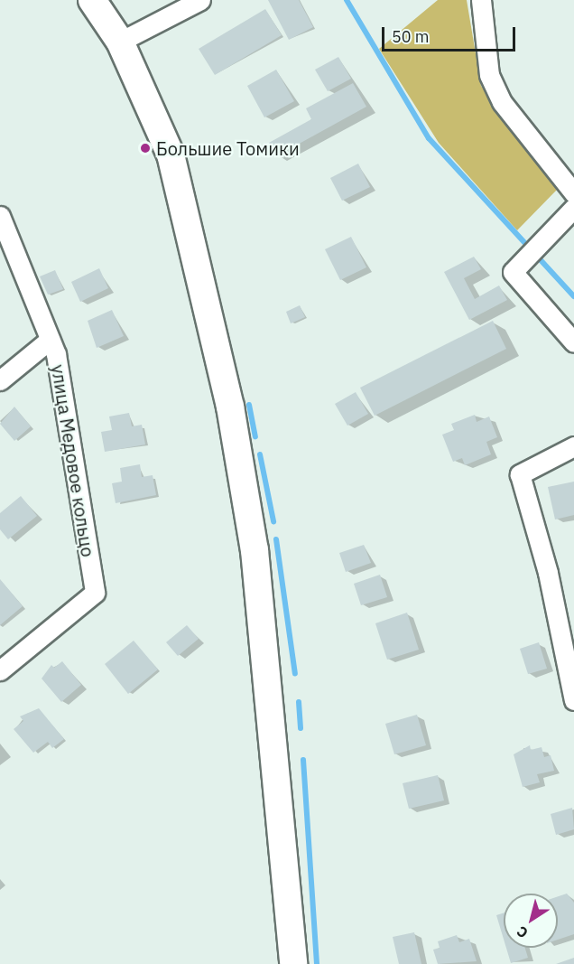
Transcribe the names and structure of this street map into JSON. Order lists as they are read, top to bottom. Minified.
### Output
{"streets":{"street":["улица Медовое кольцо"]},"places":["Большие Томики"],"scale_bar":"50 m","north":"bottom left"}
